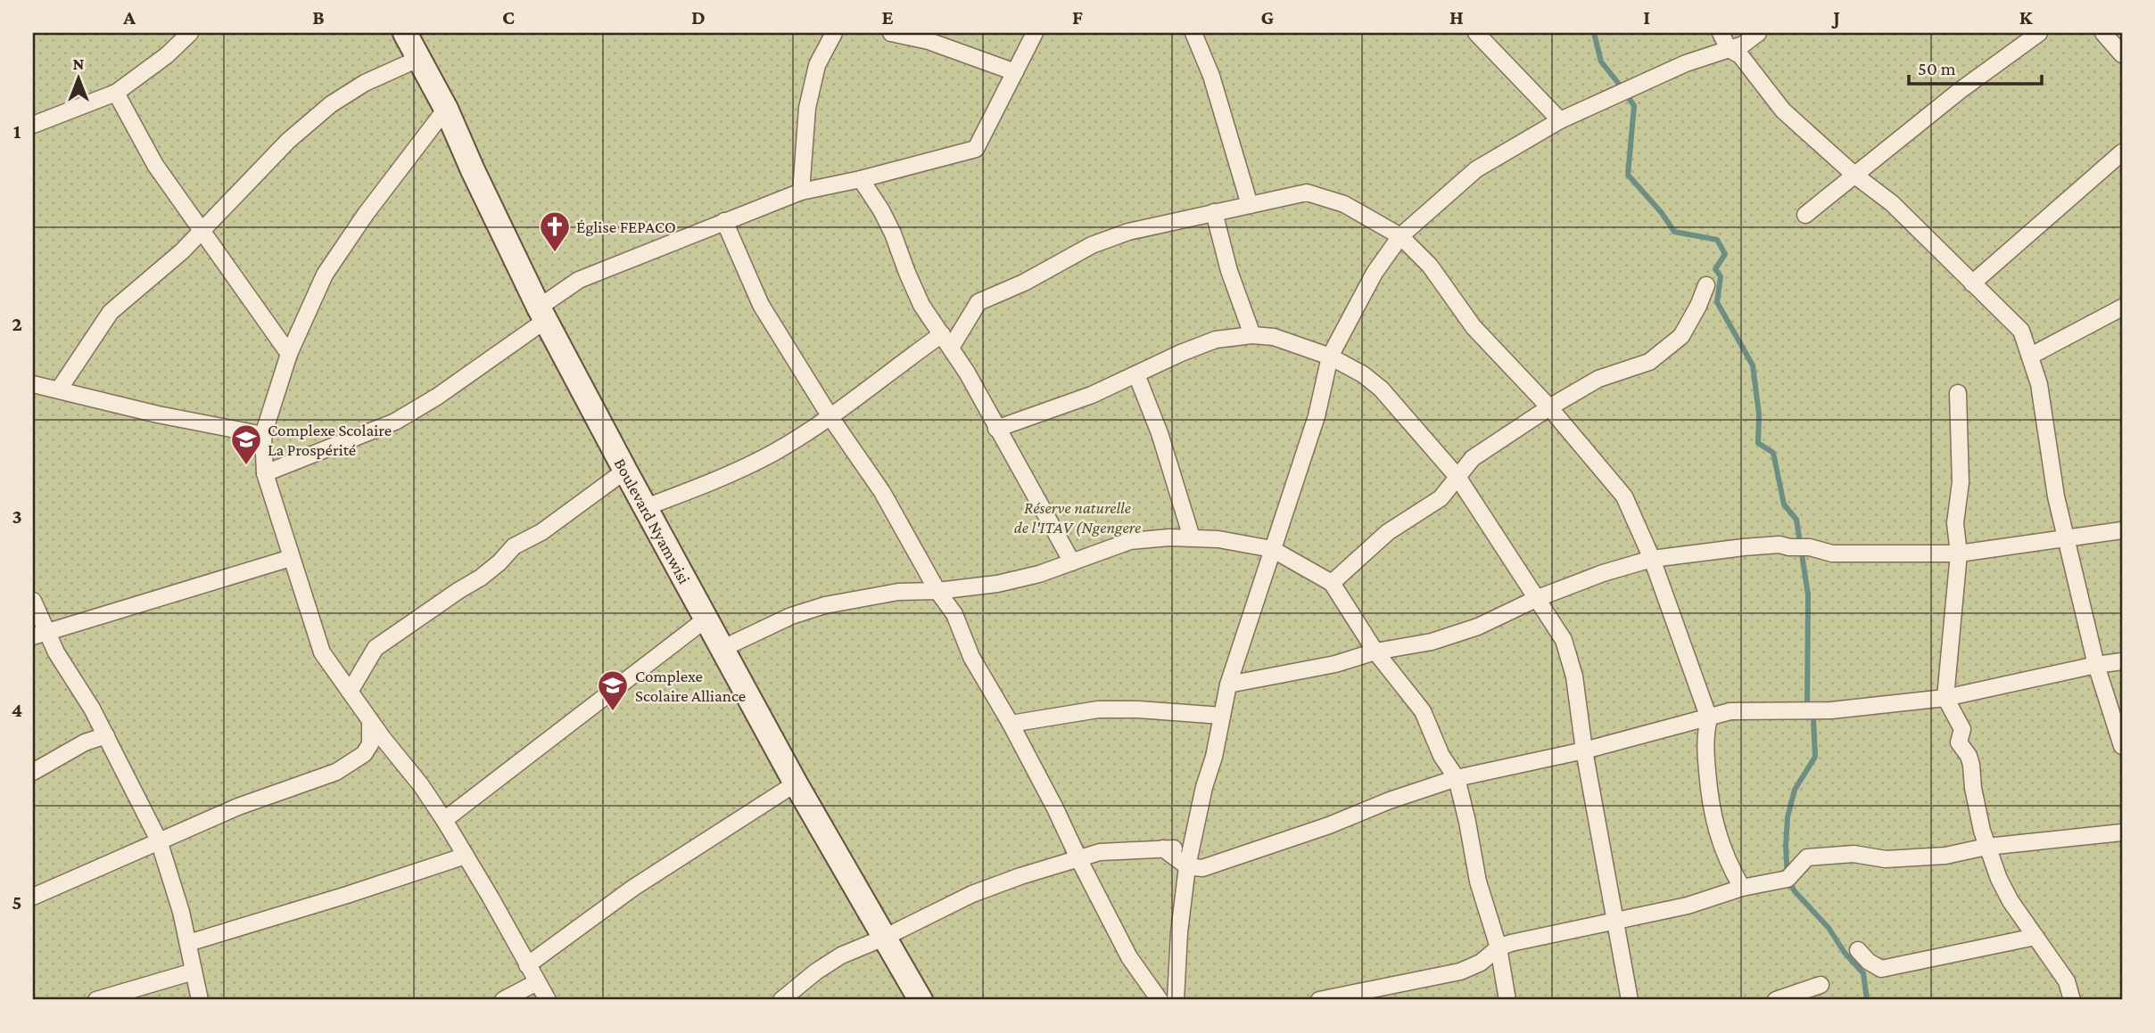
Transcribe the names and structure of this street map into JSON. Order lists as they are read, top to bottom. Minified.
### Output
{"streets":{"main road":["Boulevard Nyamwisi"]},"parks":["Réserve naturelle de l'ITAV (Ngengere"],"places":{"church":["Église FEPACO"],"school or university":["Complexe Scolaire La Prospérité","Complexe Scolaire Alliance"]},"scale_bar":"50 m","north":"top","grid":{"columns":["A","B","C","D","E","F","G","H","I","J","K"],"rows":["1","2","3","4","5"]}}
